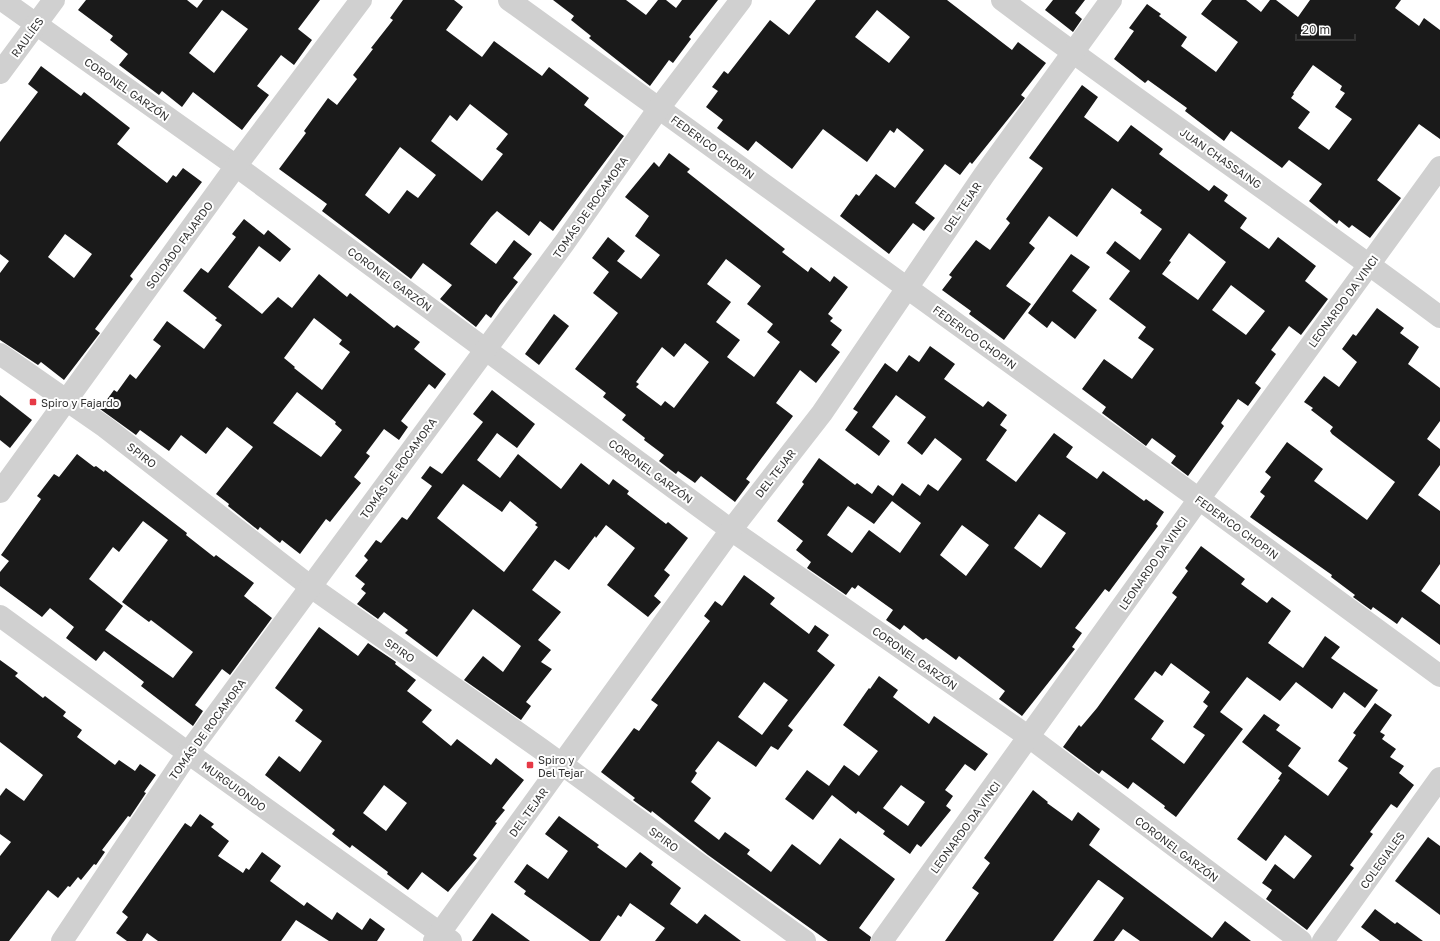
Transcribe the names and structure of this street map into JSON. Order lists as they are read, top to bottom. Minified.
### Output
{"streets":{"street":["RAULÍES","CORONEL GARZÓN","FEDERICO CHOPIN","JUAN CHASSAING","TOMÁS DE ROCAMORA","DEL TEJAR","SOLDADO FAJARDO","LEONARDO DA VINCI","SPIRO","MURGUIONDO","COLEGIALES"]},"crossings":[["RAULÍES","CORONEL GARZÓN"],["CORONEL GARZÓN","TOMÁS DE ROCAMORA"],["CORONEL GARZÓN","DEL TEJAR"],["CORONEL GARZÓN","SOLDADO FAJARDO"],["CORONEL GARZÓN","LEONARDO DA VINCI"],["FEDERICO CHOPIN","TOMÁS DE ROCAMORA"],["FEDERICO CHOPIN","DEL TEJAR"],["FEDERICO CHOPIN","LEONARDO DA VINCI"],["JUAN CHASSAING","DEL TEJAR"],["JUAN CHASSAING","LEONARDO DA VINCI"],["TOMÁS DE ROCAMORA","SPIRO"],["TOMÁS DE ROCAMORA","MURGUIONDO"],["DEL TEJAR","SPIRO"],["DEL TEJAR","MURGUIONDO"],["SOLDADO FAJARDO","SPIRO"]],"places":{"transit":["Spiro y Fajardo","Spiro y Del Tejar"]},"scale_bar":"20 m"}
